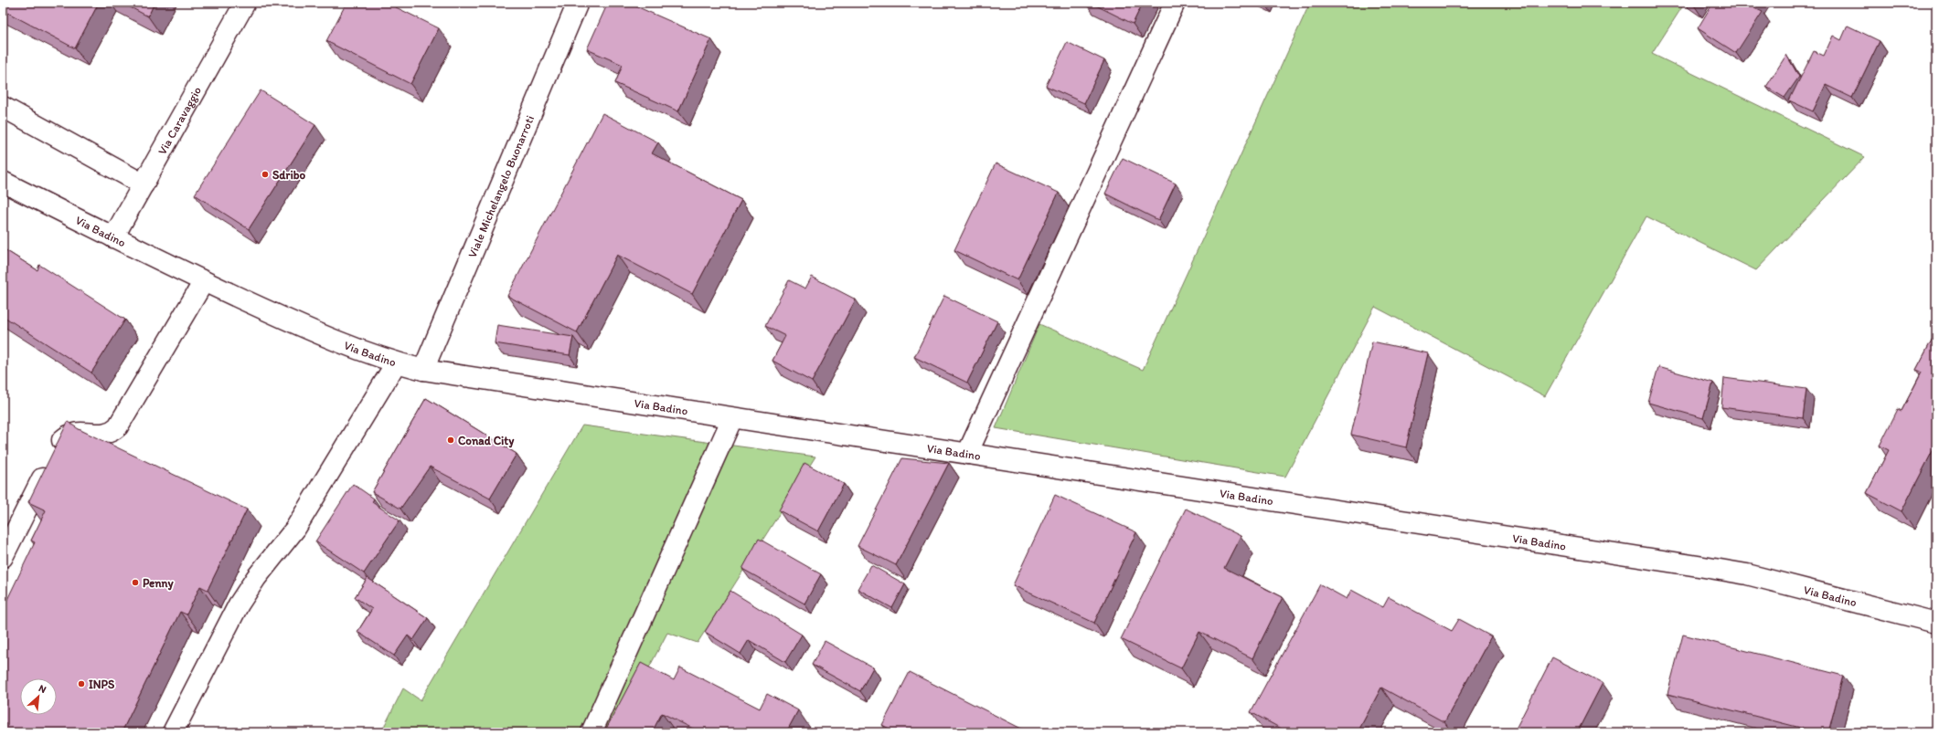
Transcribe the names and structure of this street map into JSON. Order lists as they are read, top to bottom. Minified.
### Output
{"streets":{"street":["Via Caravaggio","Viale Michelangelo Buonarroti","Via Badino"]},"crossings":[["Via Caravaggio","Via Badino"],["Viale Michelangelo Buonarroti","Via Badino"]],"places":["Sdribo","Conad City","Penny","INPS"],"north":"top right"}
